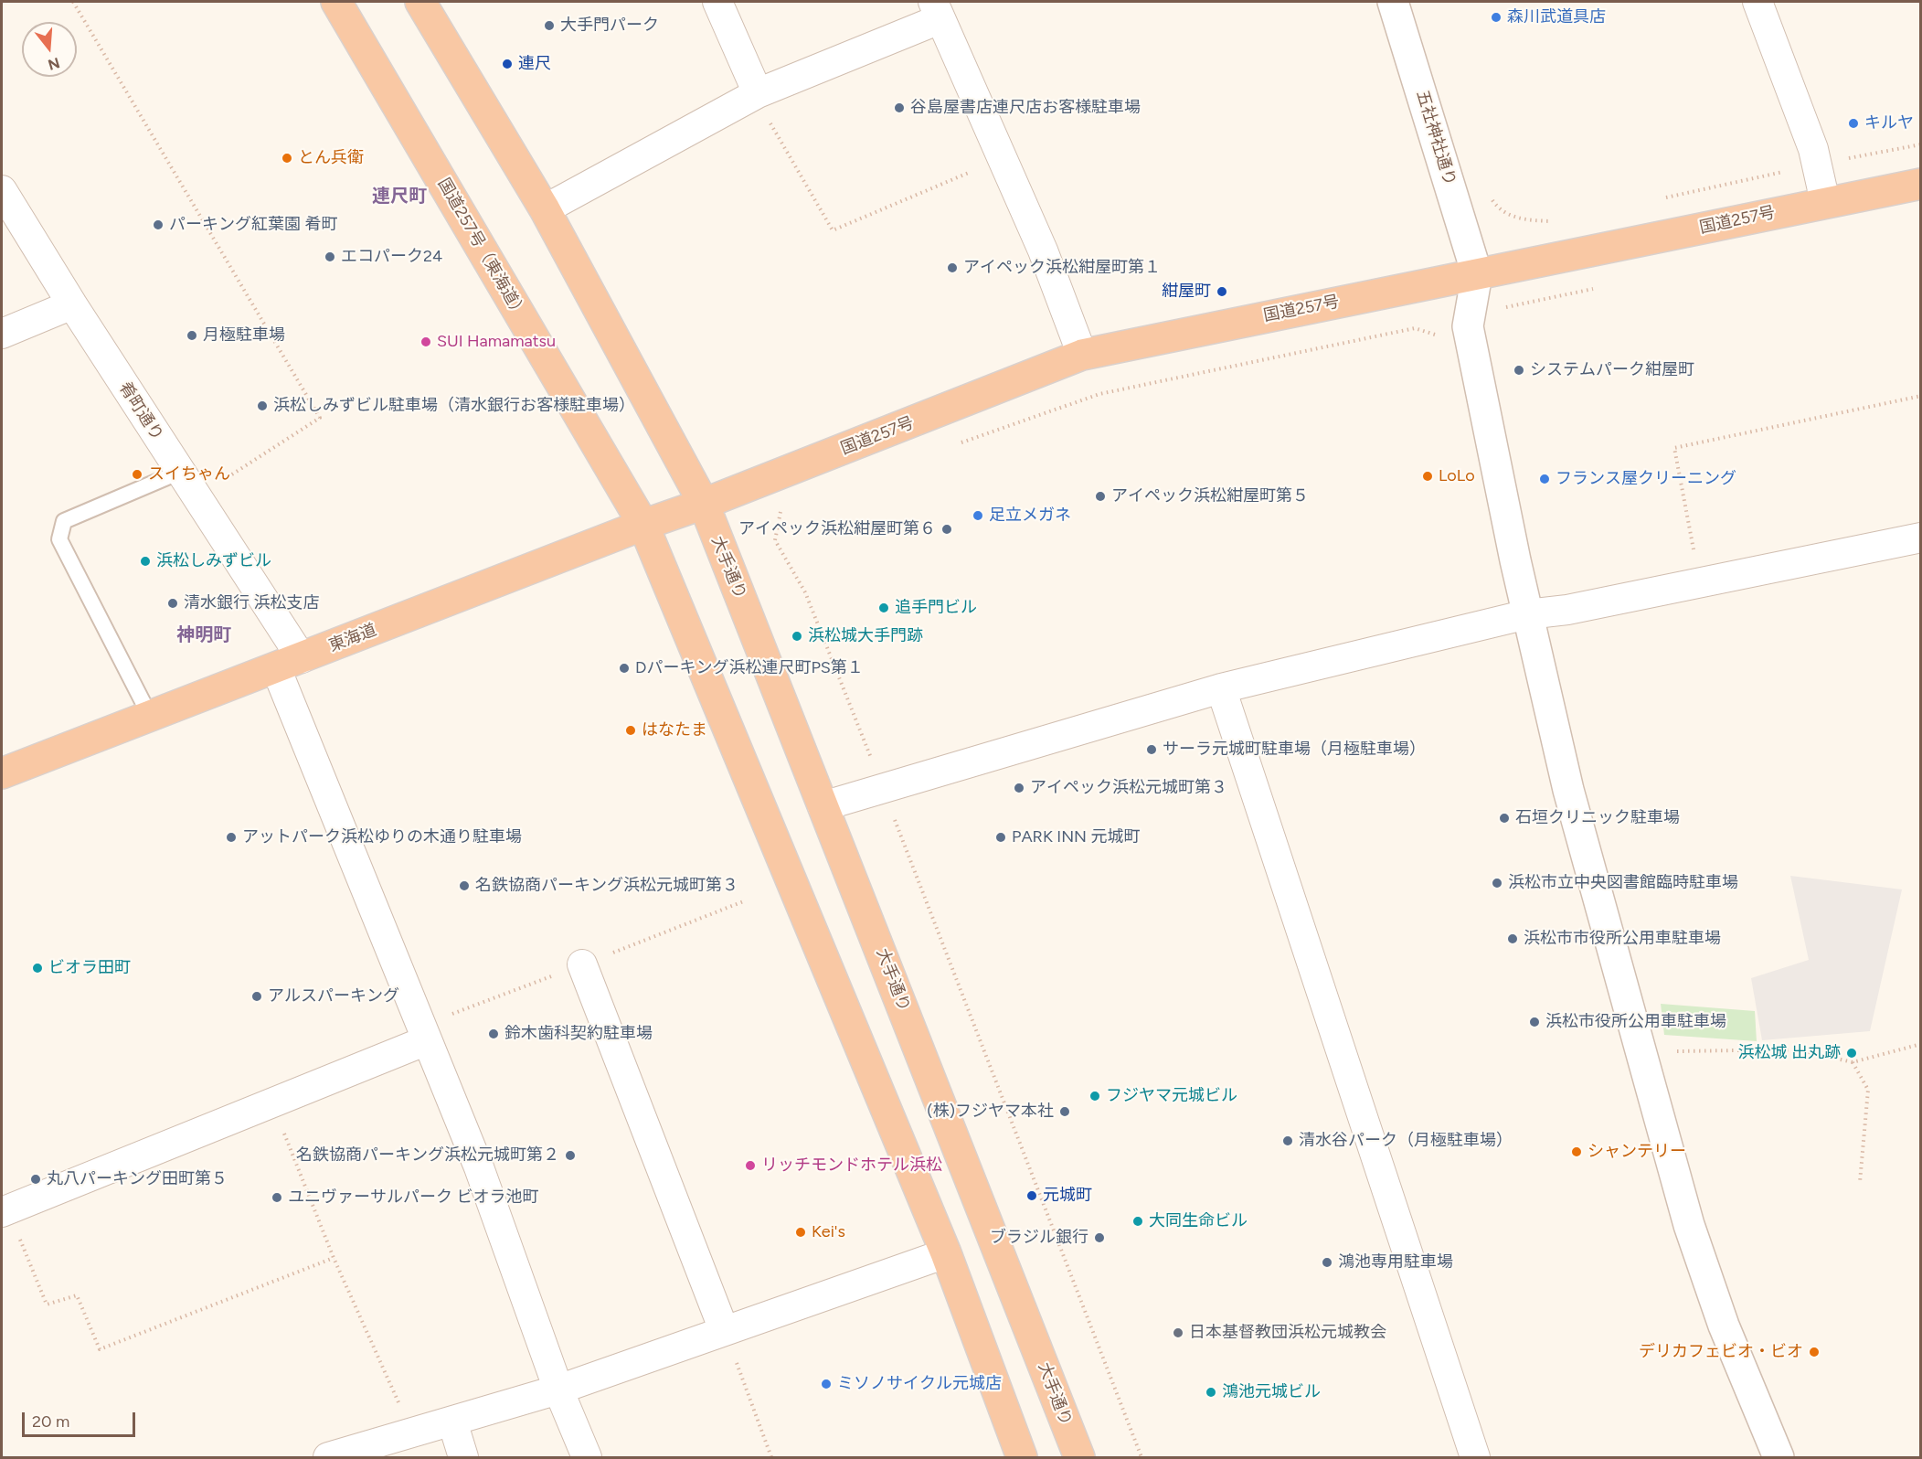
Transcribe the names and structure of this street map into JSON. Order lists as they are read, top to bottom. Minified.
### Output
{"streets":{"highway":["国道257号","国道257号（東海道）","大手通り","東海道"],"street":["五社神社通り","肴町通り"]},"crossings":[["五社神社通り","国道257号"],["国道257号","大手通り"],["国道257号","東海道"],["国道257号（東海道）","東海道"],["肴町通り","東海道"],["大手通り","東海道"]],"districts":["連尺町","神明町"],"places":["森川武道具店","大手門パーク","連尺","谷島屋書店連尺店お客様駐車場","キルヤ","とん兵衛","パーキング紅葉園 肴町","エコパーク24","アイペック浜松紺屋町第１","紺屋町","月極駐車場","SUI Hamamatsu","システムパーク紺屋町","浜松しみずビル駐車場（清水銀行お客様駐車場）","スイちゃん","LoLo","フランス屋クリーニング","アイペック浜松紺屋町第５","足立メガネ","アイペック浜松紺屋町第６","浜松しみずビル","清水銀行 浜松支店","追手門ビル","浜松城大手門跡","Dパーキング浜松連尺町PS第１","はなたま","サーラ元城町駐車場（月極駐車場）","アイペック浜松元城町第３","石垣クリニック駐車場","アットパーク浜松ゆりの木通り駐車場","PARK INN 元城町","浜松市立中央図書館臨時駐車場","名鉄協商パーキング浜松元城町第３","浜松市市役所公用車駐車場","ビオラ田町","アルスパーキング","浜松市役所公用車駐車場","鈴木歯科契約駐車場","浜松城 出丸跡","フジヤマ元城ビル","(株)フジヤマ本社","清水谷パーク（月極駐車場）","シャンテリー","名鉄協商パーキング浜松元城町第２","リッチモンドホテル浜松","丸八パーキング田町第５","元城町","ユニヴァーサルパーク ビオラ池町","大同生命ビル","Kei's","ブラジル銀行","鴻池専用駐車場","日本基督教団浜松元城教会","デリカフェビオ・ビオ","ミソノサイクル元城店","鴻池元城ビル"],"scale_bar":"20 m","north":"bottom"}
